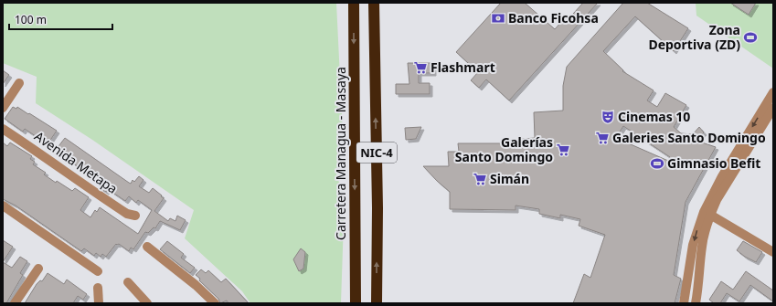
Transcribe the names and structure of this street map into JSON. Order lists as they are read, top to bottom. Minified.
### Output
{"streets":{"highway":["NIC-4","Carretera Managua - Masaya"],"street":["Avenida Metapa"]},"places":{"bank":["Banco Ficohsa"],"sports":["Zona Deportiva (ZD)","Gimnasio Befit"],"supermarket":["Flashmart","Galeries Santo Domingo","Galerías Santo Domingo","Simán"],"theatre":["Cinemas 10"]},"scale_bar":"100 m"}
